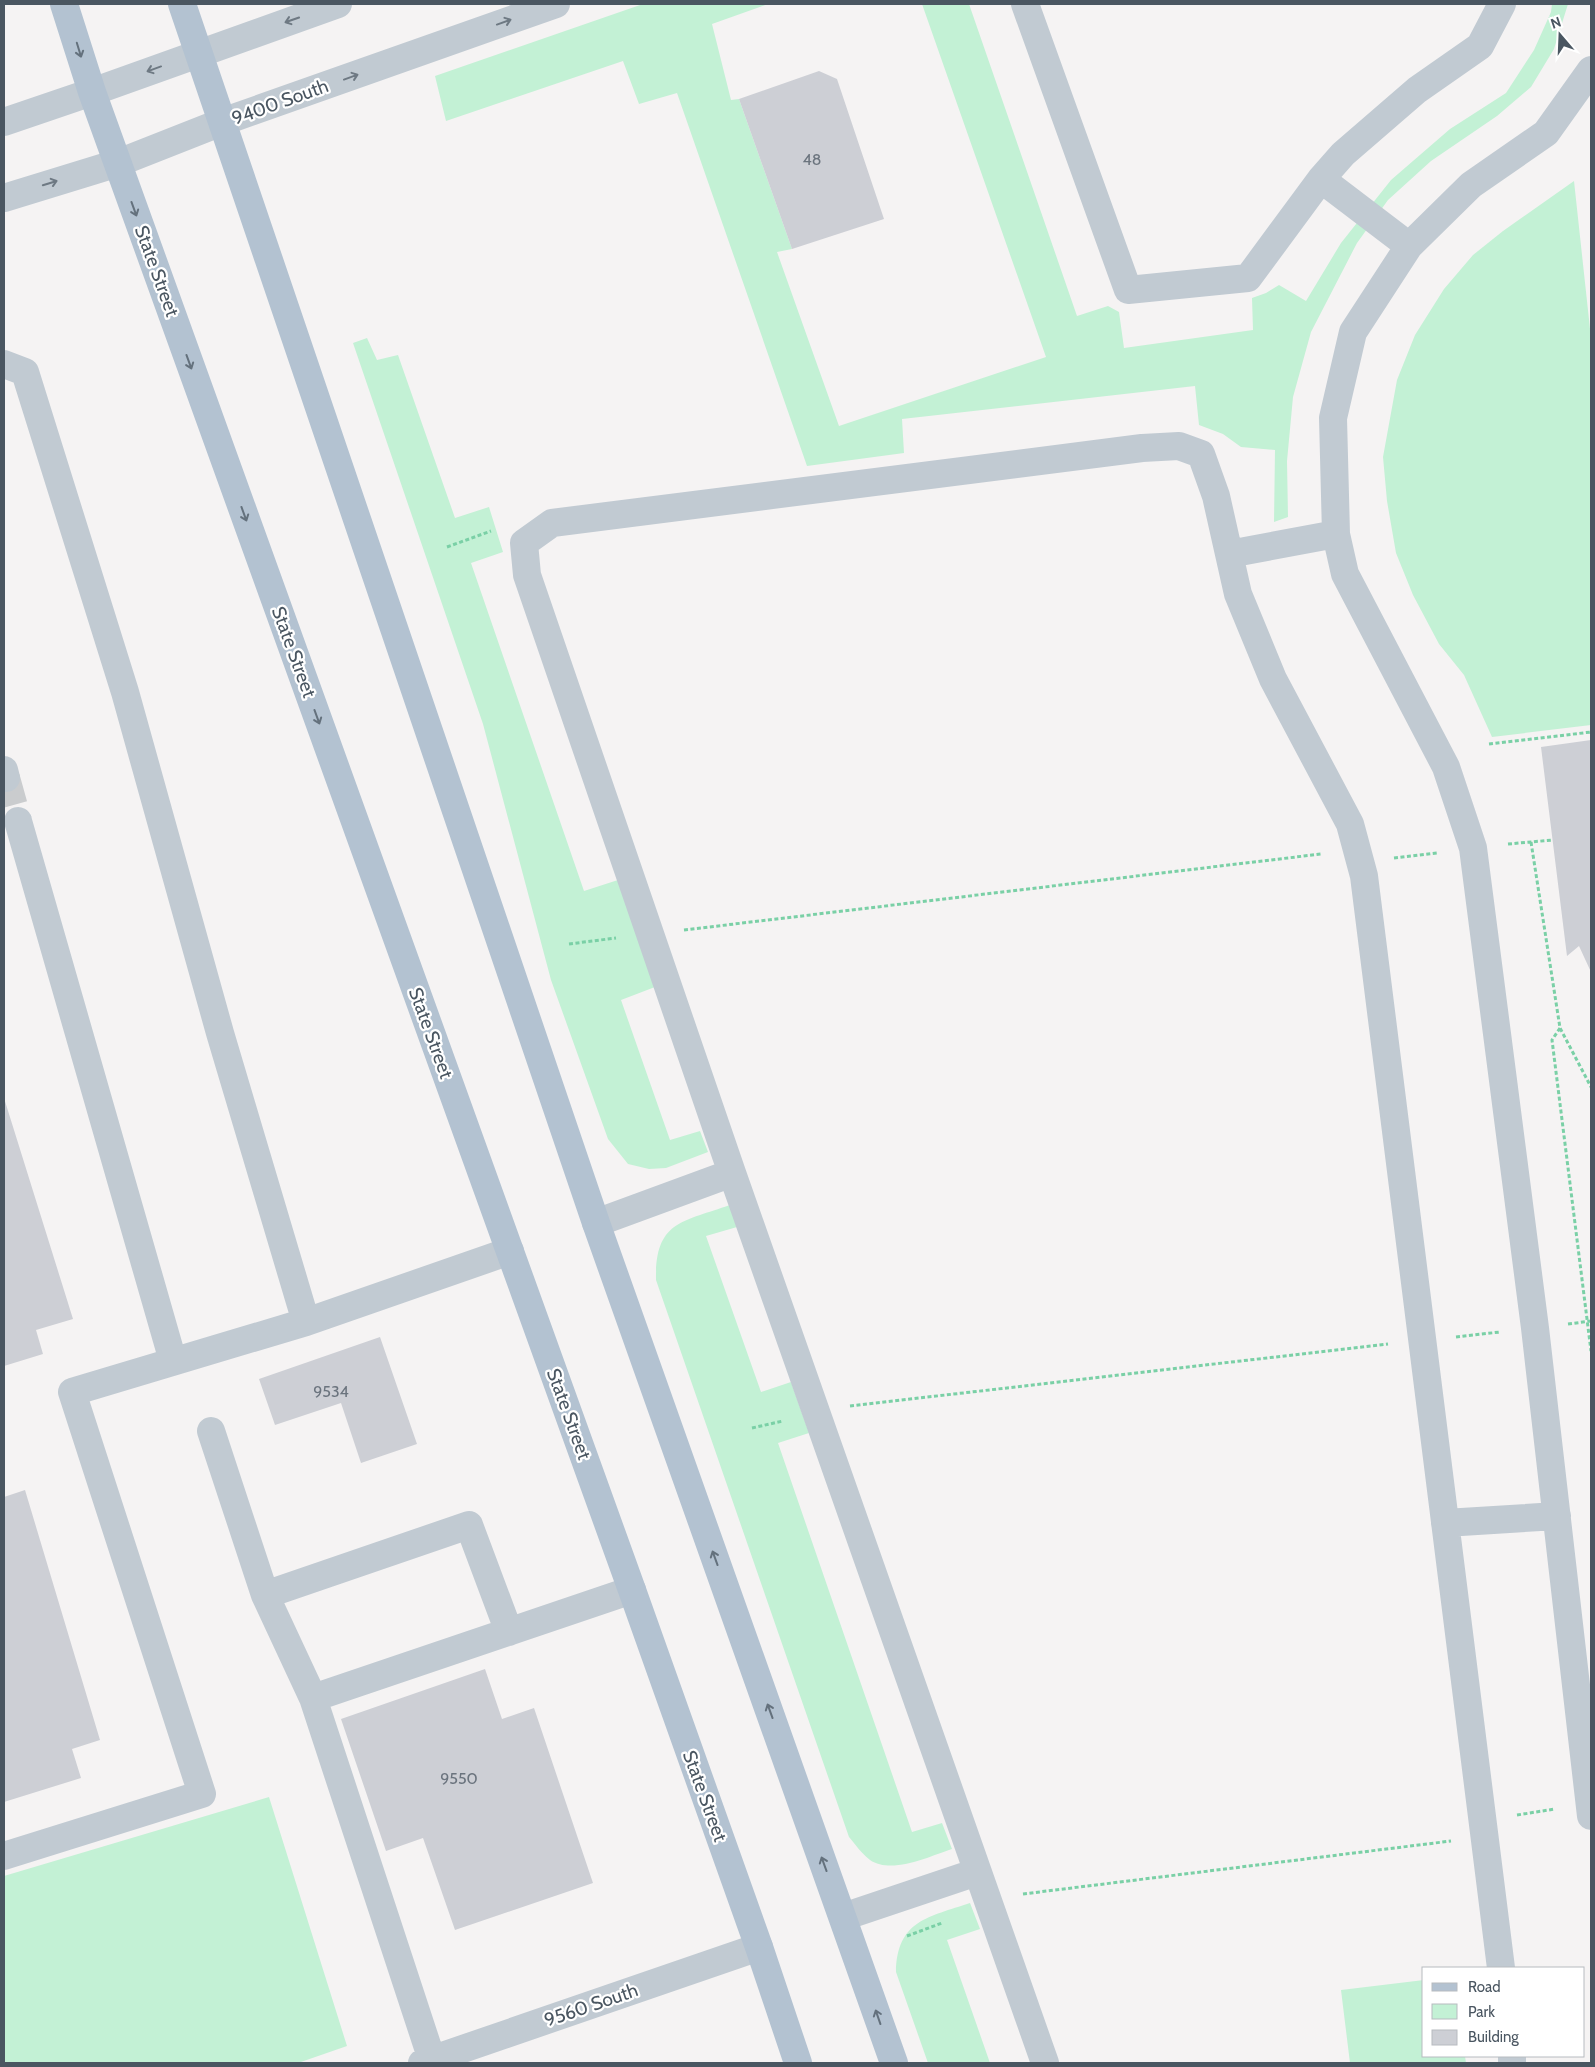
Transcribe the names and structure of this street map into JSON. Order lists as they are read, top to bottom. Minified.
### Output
{"streets":{"main road":["State Street"],"street":["9400 South","9560 South"]},"crossings":[["9400 South","State Street"],["State Street","9560 South"]],"house_numbers":["48","9534","9550"],"legend":["Road","Park","Building"],"north":"top"}
